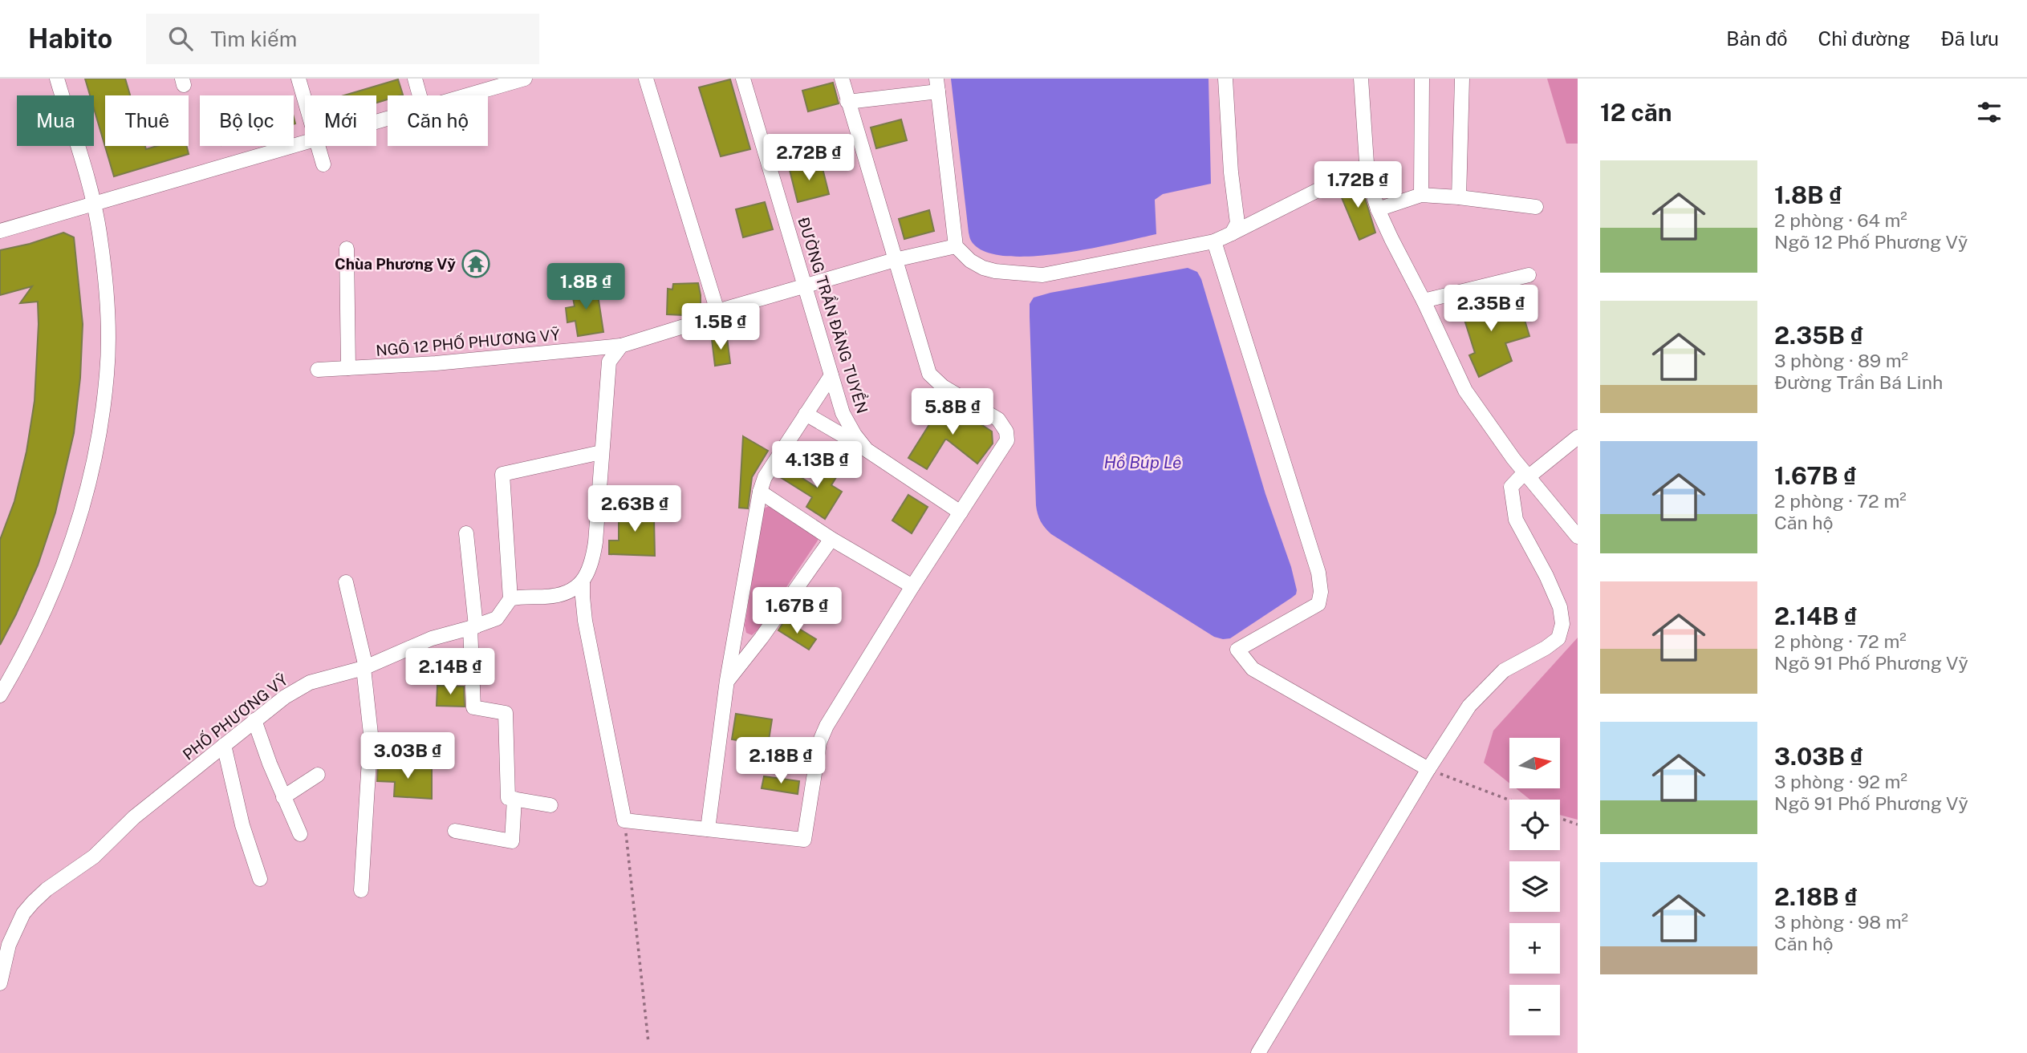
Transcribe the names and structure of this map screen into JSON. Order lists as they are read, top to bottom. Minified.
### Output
{"streets":{"street":["ĐƯỜNG TRẦN ĐĂNG TUYỂN","NGÕ 12 PHỐ PHƯƠNG VỸ","PHỐ PHƯƠNG VỸ"]},"water":["Hồ Búp Lê"],"places":{"temple":["Chùa Phương Vỹ"]},"north":"right","page":{"header":"Habito","search":"Tìm kiếm","nav":["Bản đồ","Chỉ đường","Đã lưu"],"heading":"12 căn","chip":["Mua","Thuê","Bộ lọc","Mới","Căn hộ"],"price":["2.72B ₫","1.72B ₫","1.8B ₫","2.35B ₫","1.5B ₫","5.8B ₫","4.13B ₫","2.63B ₫","1.67B ₫","2.14B ₫","3.03B ₫","2.18B ₫"],"list":[{"name":"1.8B ₫","note":"2 phòng · 64 m² · Ngõ 12 Phố Phương Vỹ"},{"name":"2.35B ₫","note":"3 phòng · 89 m² · Đường Trần Bá Linh"},{"name":"1.67B ₫","note":"2 phòng · 72 m² · Căn hộ"},{"name":"2.14B ₫","note":"2 phòng · 72 m² · Ngõ 91 Phố Phương Vỹ"},{"name":"3.03B ₫","note":"3 phòng · 92 m² · Ngõ 91 Phố Phương Vỹ"},{"name":"2.18B ₫","note":"3 phòng · 98 m² · Căn hộ"}],"map_buttons":["+","−"]}}
